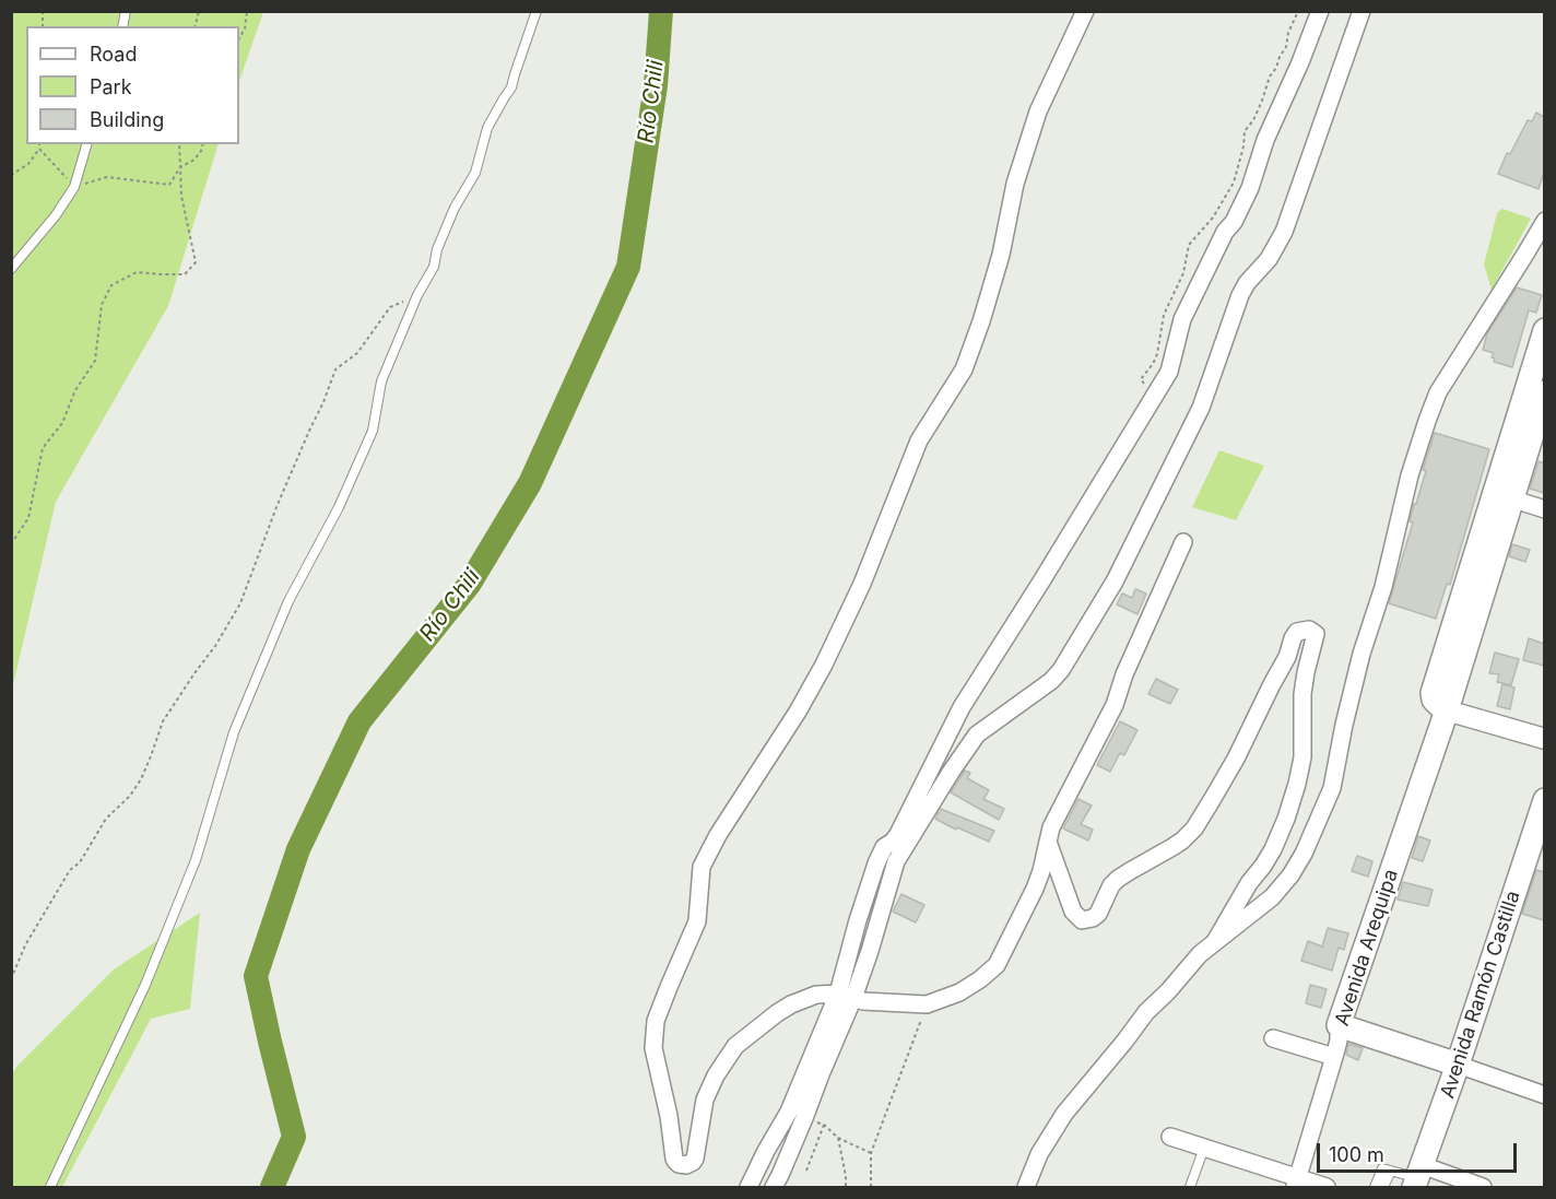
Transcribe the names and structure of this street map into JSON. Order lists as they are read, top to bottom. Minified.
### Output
{"streets":{"main road":["Avenida Arequipa","Avenida Ramón Castilla"]},"water":["Río Chili"],"legend":["Road","Park","Building"],"scale_bar":"100 m"}
